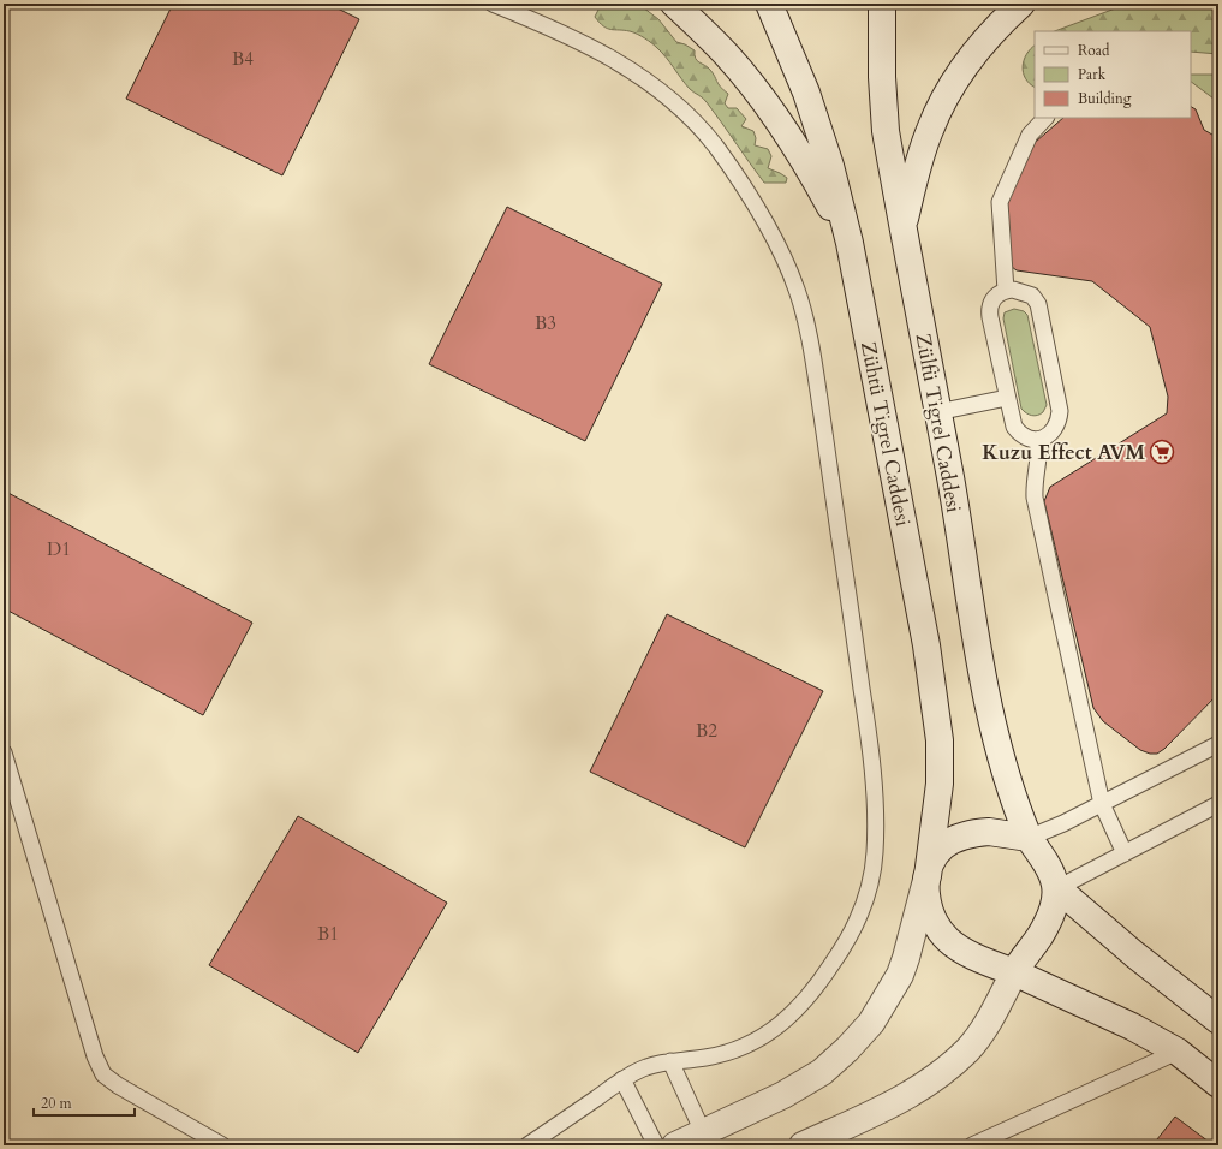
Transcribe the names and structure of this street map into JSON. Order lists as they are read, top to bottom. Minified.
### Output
{"streets":{"main road":["Zülfü Tigrel Caddesi","Zühtü Tigrel Caddesi"]},"crossings":[["Zülfü Tigrel Caddesi","Zühtü Tigrel Caddesi"]],"places":{"supermarket":["Kuzu Effect AVM"]},"house_numbers":["B4","B3","D1","B2","B1"],"legend":["Road","Park","Building"],"scale_bar":"20 m"}
